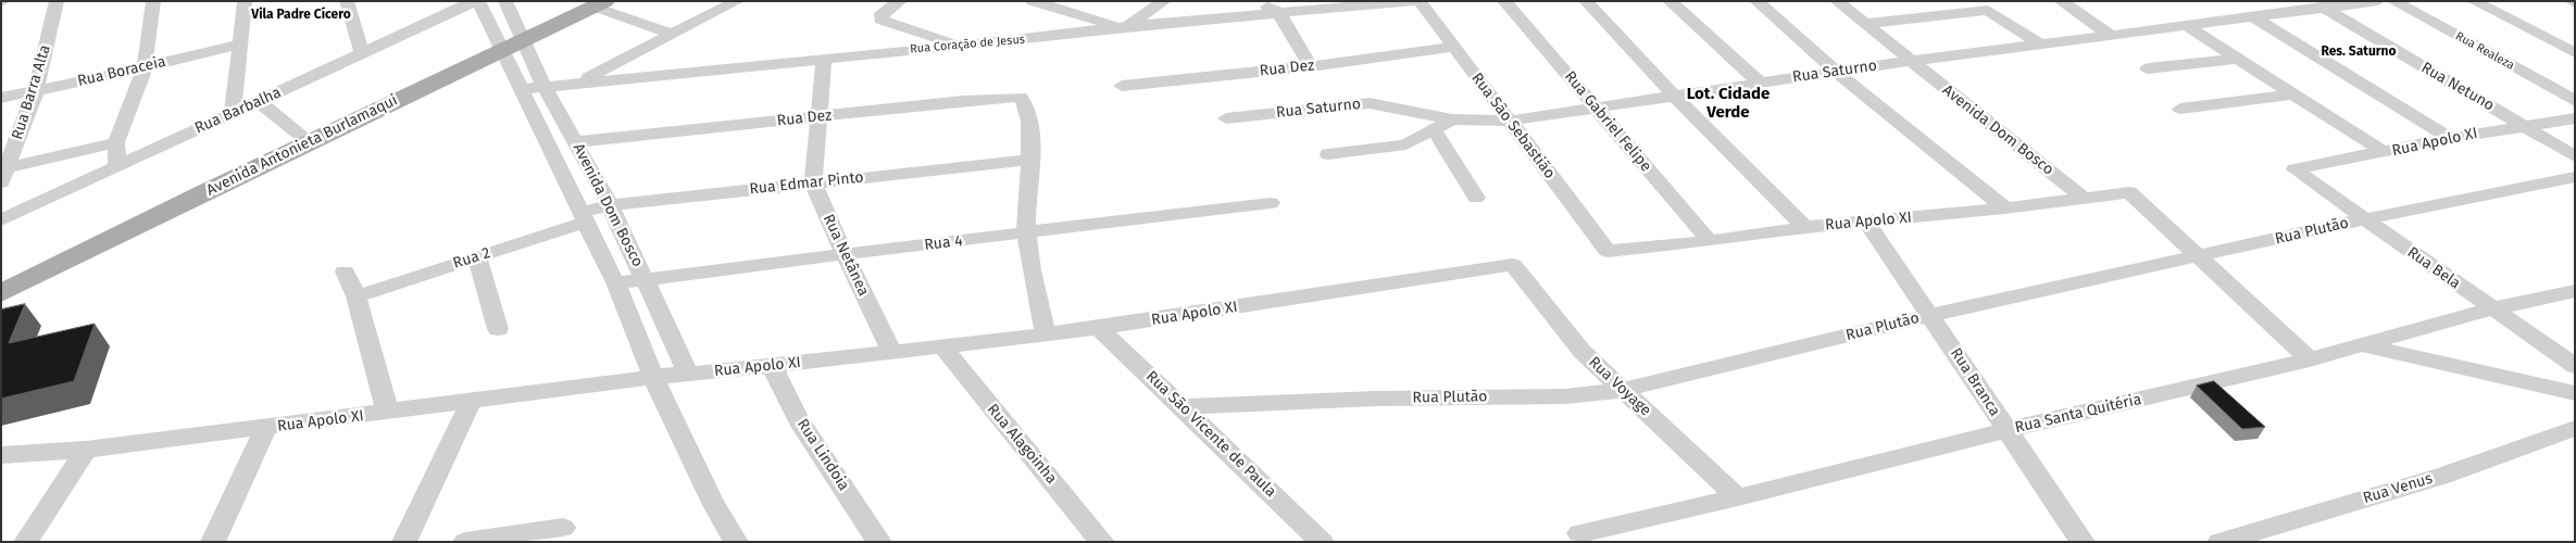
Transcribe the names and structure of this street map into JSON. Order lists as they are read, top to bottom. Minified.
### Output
{"streets":{"main road":["Avenida Antonieta Burlamaqui"],"street":["Rua Coração de Jesus","Rua Realeza","Rua Dez","Rua Boraceia","Rua Saturno","Rua Netuno","Rua Barra Alta","Rua Barbalha","Rua Gabriel Felipe","Rua São Sebastião","Avenida Dom Bosco","Rua Apolo XI","Rua Edmar Pinto","Rua Plutão","Rua 4","Rua Netânea","Rua 2","Rua Bela","Rua Branca","Rua Voyage","Rua Santa Quitéria","Rua São Vicente de Paula","Rua Alagoinha","Rua Lindoia","Rua Venus"]},"crossings":[["Rua Coração de Jesus","Avenida Dom Bosco"],["Rua Coração de Jesus","Rua Netânea"],["Rua Dez","Rua São Sebastião"],["Rua Dez","Avenida Dom Bosco"],["Rua Dez","Rua Edmar Pinto"],["Rua Dez","Rua Netânea"],["Rua Boraceia","Rua Barra Alta"],["Rua Saturno","Rua Netuno"],["Rua Saturno","Rua Gabriel Felipe"],["Rua Saturno","Rua São Sebastião"],["Rua Saturno","Avenida Dom Bosco"],["Rua Netuno","Rua Apolo XI"],["Rua Barbalha","Avenida Dom Bosco"],["Rua Gabriel Felipe","Rua Apolo XI"],["Rua São Sebastião","Rua Apolo XI"],["Avenida Dom Bosco","Rua Apolo XI"],["Avenida Dom Bosco","Avenida Antonieta Burlamaqui"],["Avenida Dom Bosco","Rua Edmar Pinto"],["Avenida Dom Bosco","Rua 4"],["Avenida Dom Bosco","Rua 2"],["Rua Apolo XI","Rua Plutão"],["Rua Apolo XI","Rua Netânea"],["Rua Apolo XI","Rua Bela"],["Rua Apolo XI","Rua Branca"],["Rua Apolo XI","Rua Voyage"],["Rua Apolo XI","Rua São Vicente de Paula"],["Rua Apolo XI","Rua Alagoinha"],["Rua Apolo XI","Rua Lindoia"],["Rua Edmar Pinto","Rua Netânea"],["Rua Edmar Pinto","Rua 2"],["Rua Plutão","Rua Bela"],["Rua Plutão","Rua Branca"],["Rua Plutão","Rua Voyage"],["Rua Plutão","Rua São Vicente de Paula"],["Rua 4","Rua Netânea"],["Rua Bela","Rua Santa Quitéria"],["Rua Branca","Rua Santa Quitéria"],["Rua Voyage","Rua Santa Quitéria"]],"districts":["Vila Padre Cícero","Res. Saturno","Lot. Cidade Verde"]}
